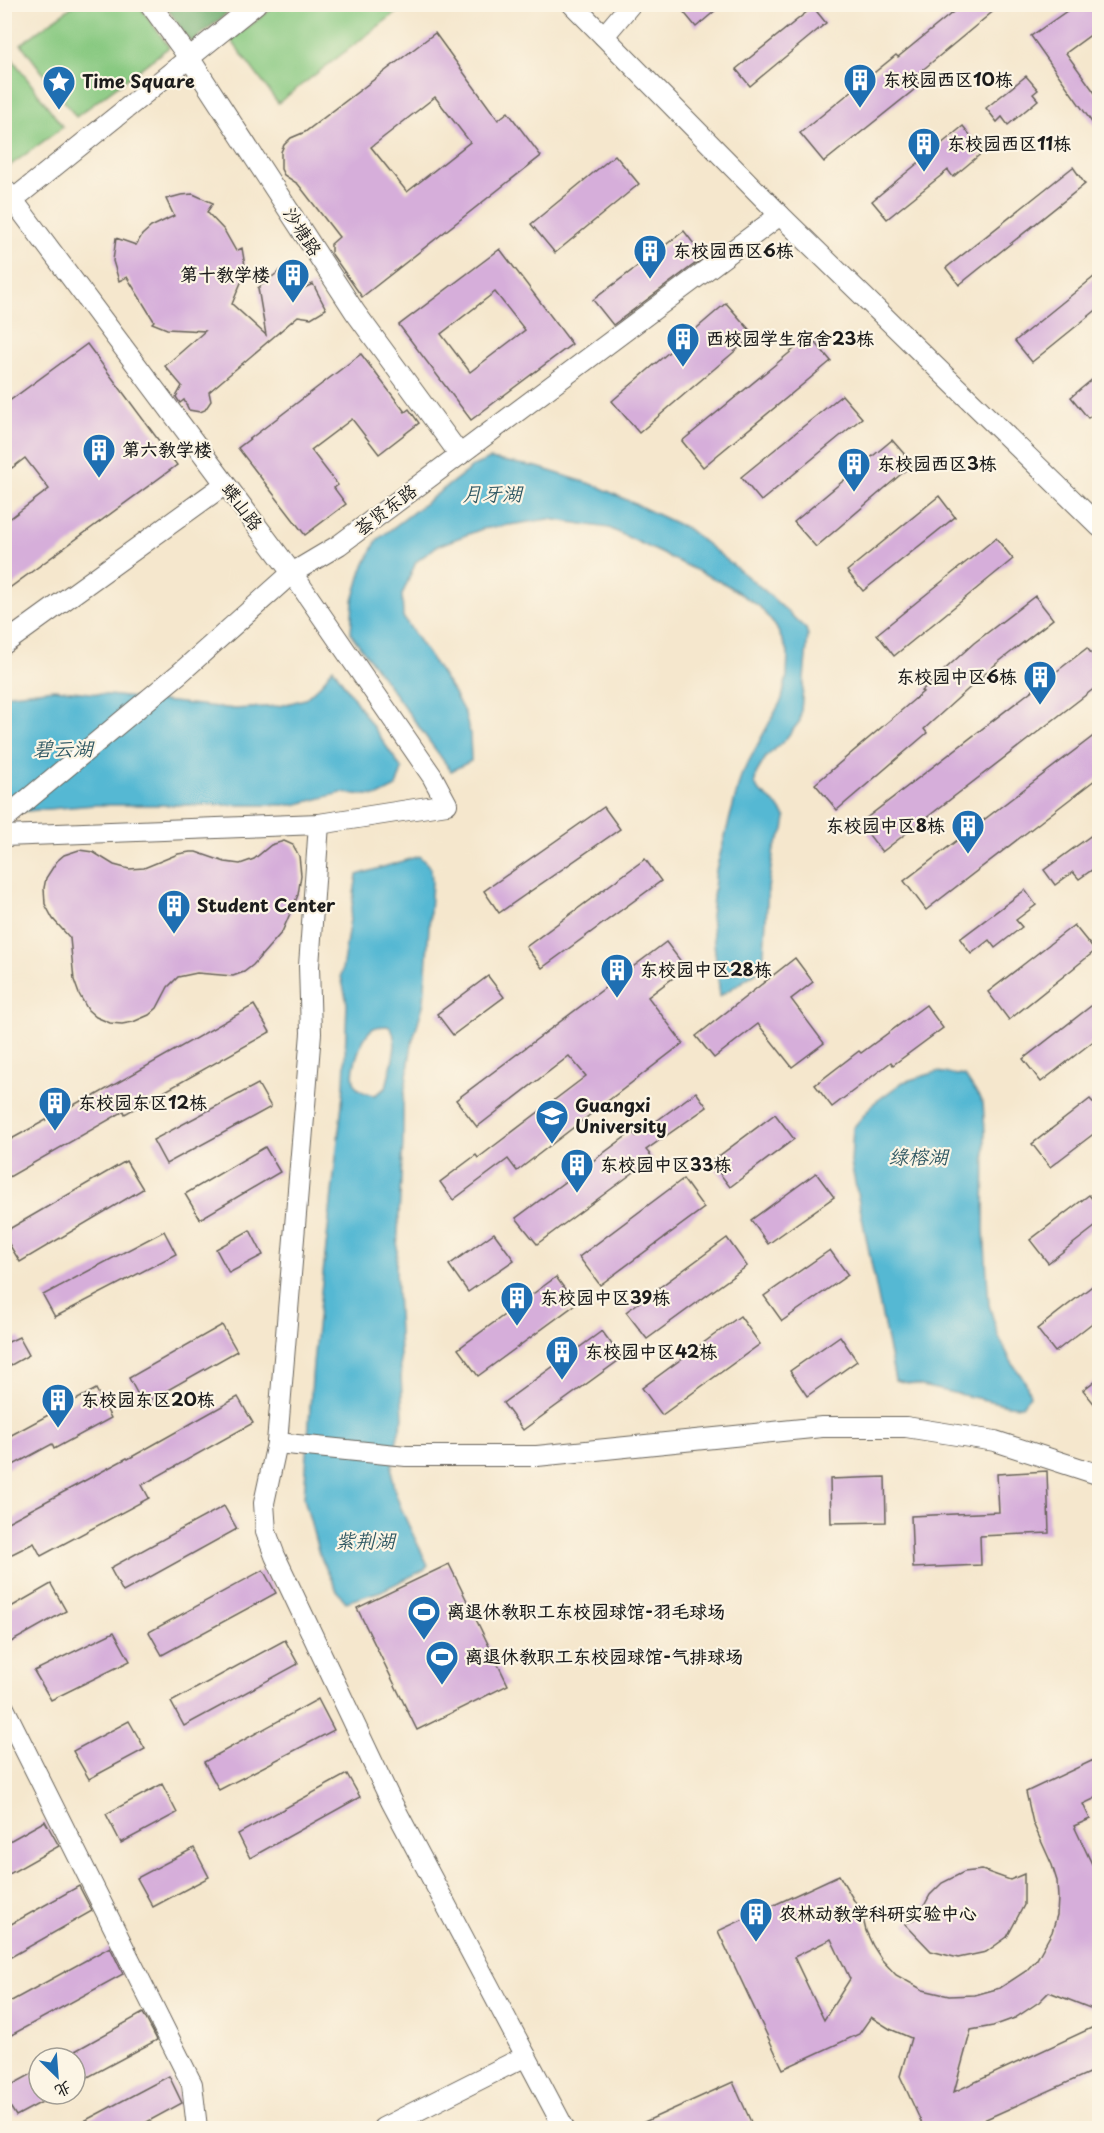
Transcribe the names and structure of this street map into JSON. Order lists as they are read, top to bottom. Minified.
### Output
{"streets":{"street":["沙塘路","蝶山路","荟贤东路"]},"crossings":[["沙塘路","荟贤东路"],["蝶山路","荟贤东路"]],"water":["月牙湖","碧云湖","绿榕湖","紫荆湖"],"places":{"building":["东校园西区10栋","东校园西区11栋","东校园西区6栋","第十教学楼","西校园学生宿舍23栋","第六教学楼","东校园西区3栋","东校园中区6栋","东校园中区8栋","Student Center","东校园中区28栋","东校园东区12栋","东校园中区33栋","东校园中区39栋","东校园中区42栋","东校园东区20栋","农林动教学科研实验中心"],"place":["Time Square"],"school or university":["Guangxi University"],"sports":["离退休教职工东校园球馆-羽毛球场","离退休教职工东校园球馆-气排球场"]},"north":"bottom right"}
